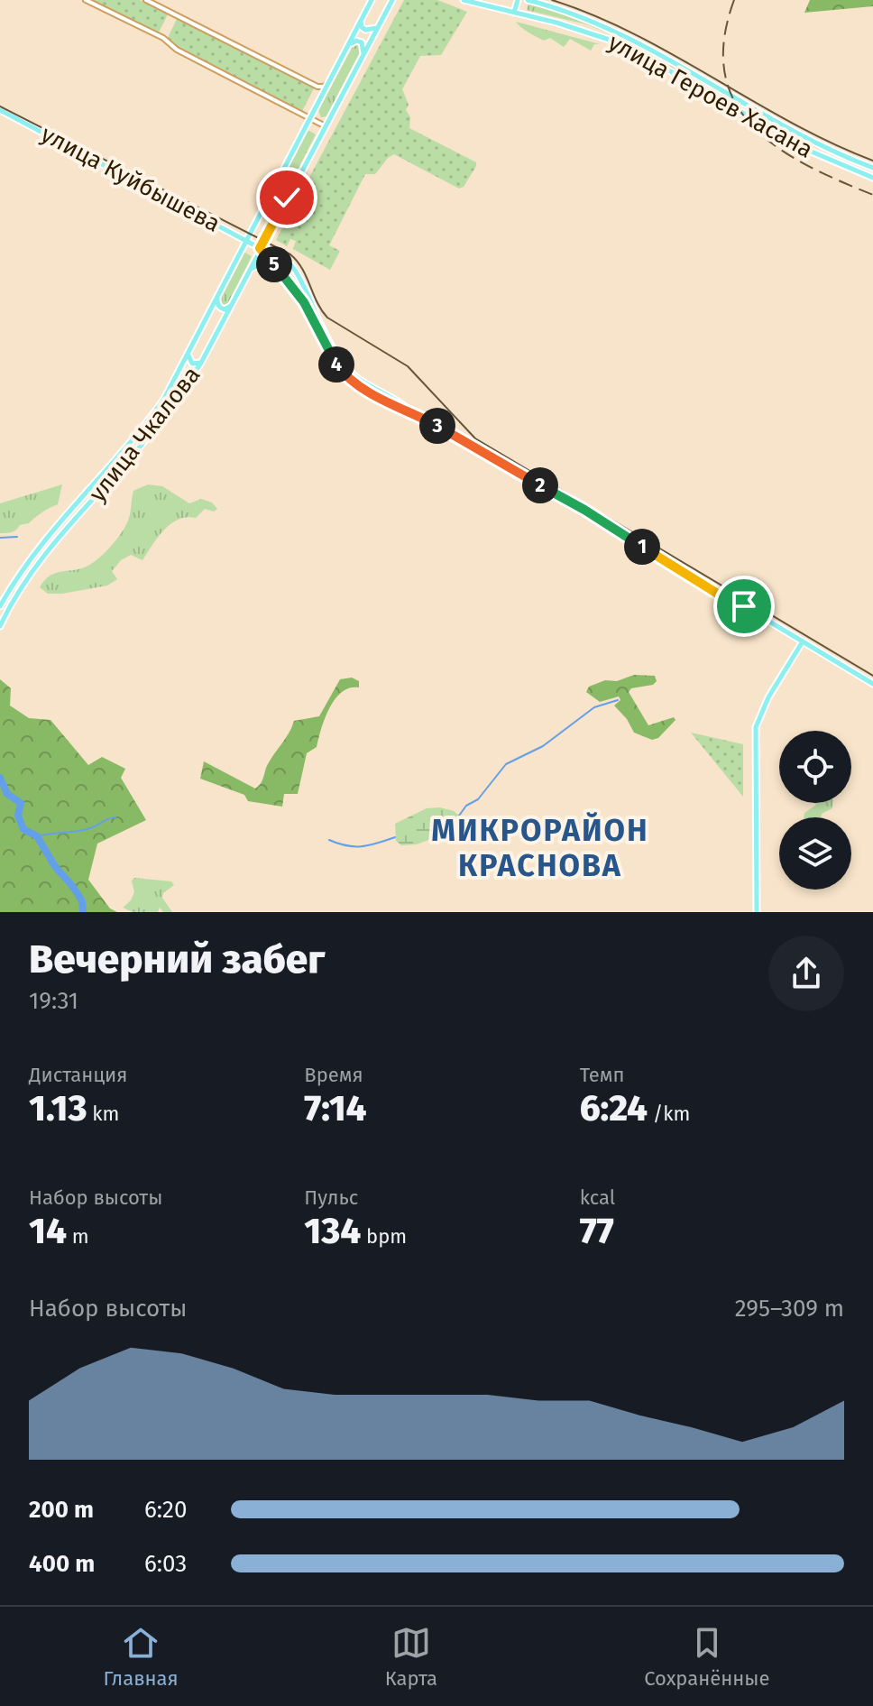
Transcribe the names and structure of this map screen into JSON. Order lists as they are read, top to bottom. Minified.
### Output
{"streets":{"main road":["улица Героев Хасана","улица Куйбышева","улица Чкалова"]},"crossings":[["улица Куйбышева","улица Чкалова"]],"districts":["МИКРОРАЙОН КРАСНОВА"],"page":{"pins":["5","4","3","2","1"],"heading":["Вечерний забег","19:31"],"stats":[["Дистанция","1.13 km"],["Время","7:14"],["Темп","6:24 /km"],["Набор высоты","14 m"],["Пульс","134 bpm"],["kcal","77"]],"chart":["Набор высоты","295–309 m"],"list":[{"name":"200 m","note":"6:20"},{"name":"400 m","note":"6:03"}],"tabs":["Главная","Карта","Сохранённые"]}}
